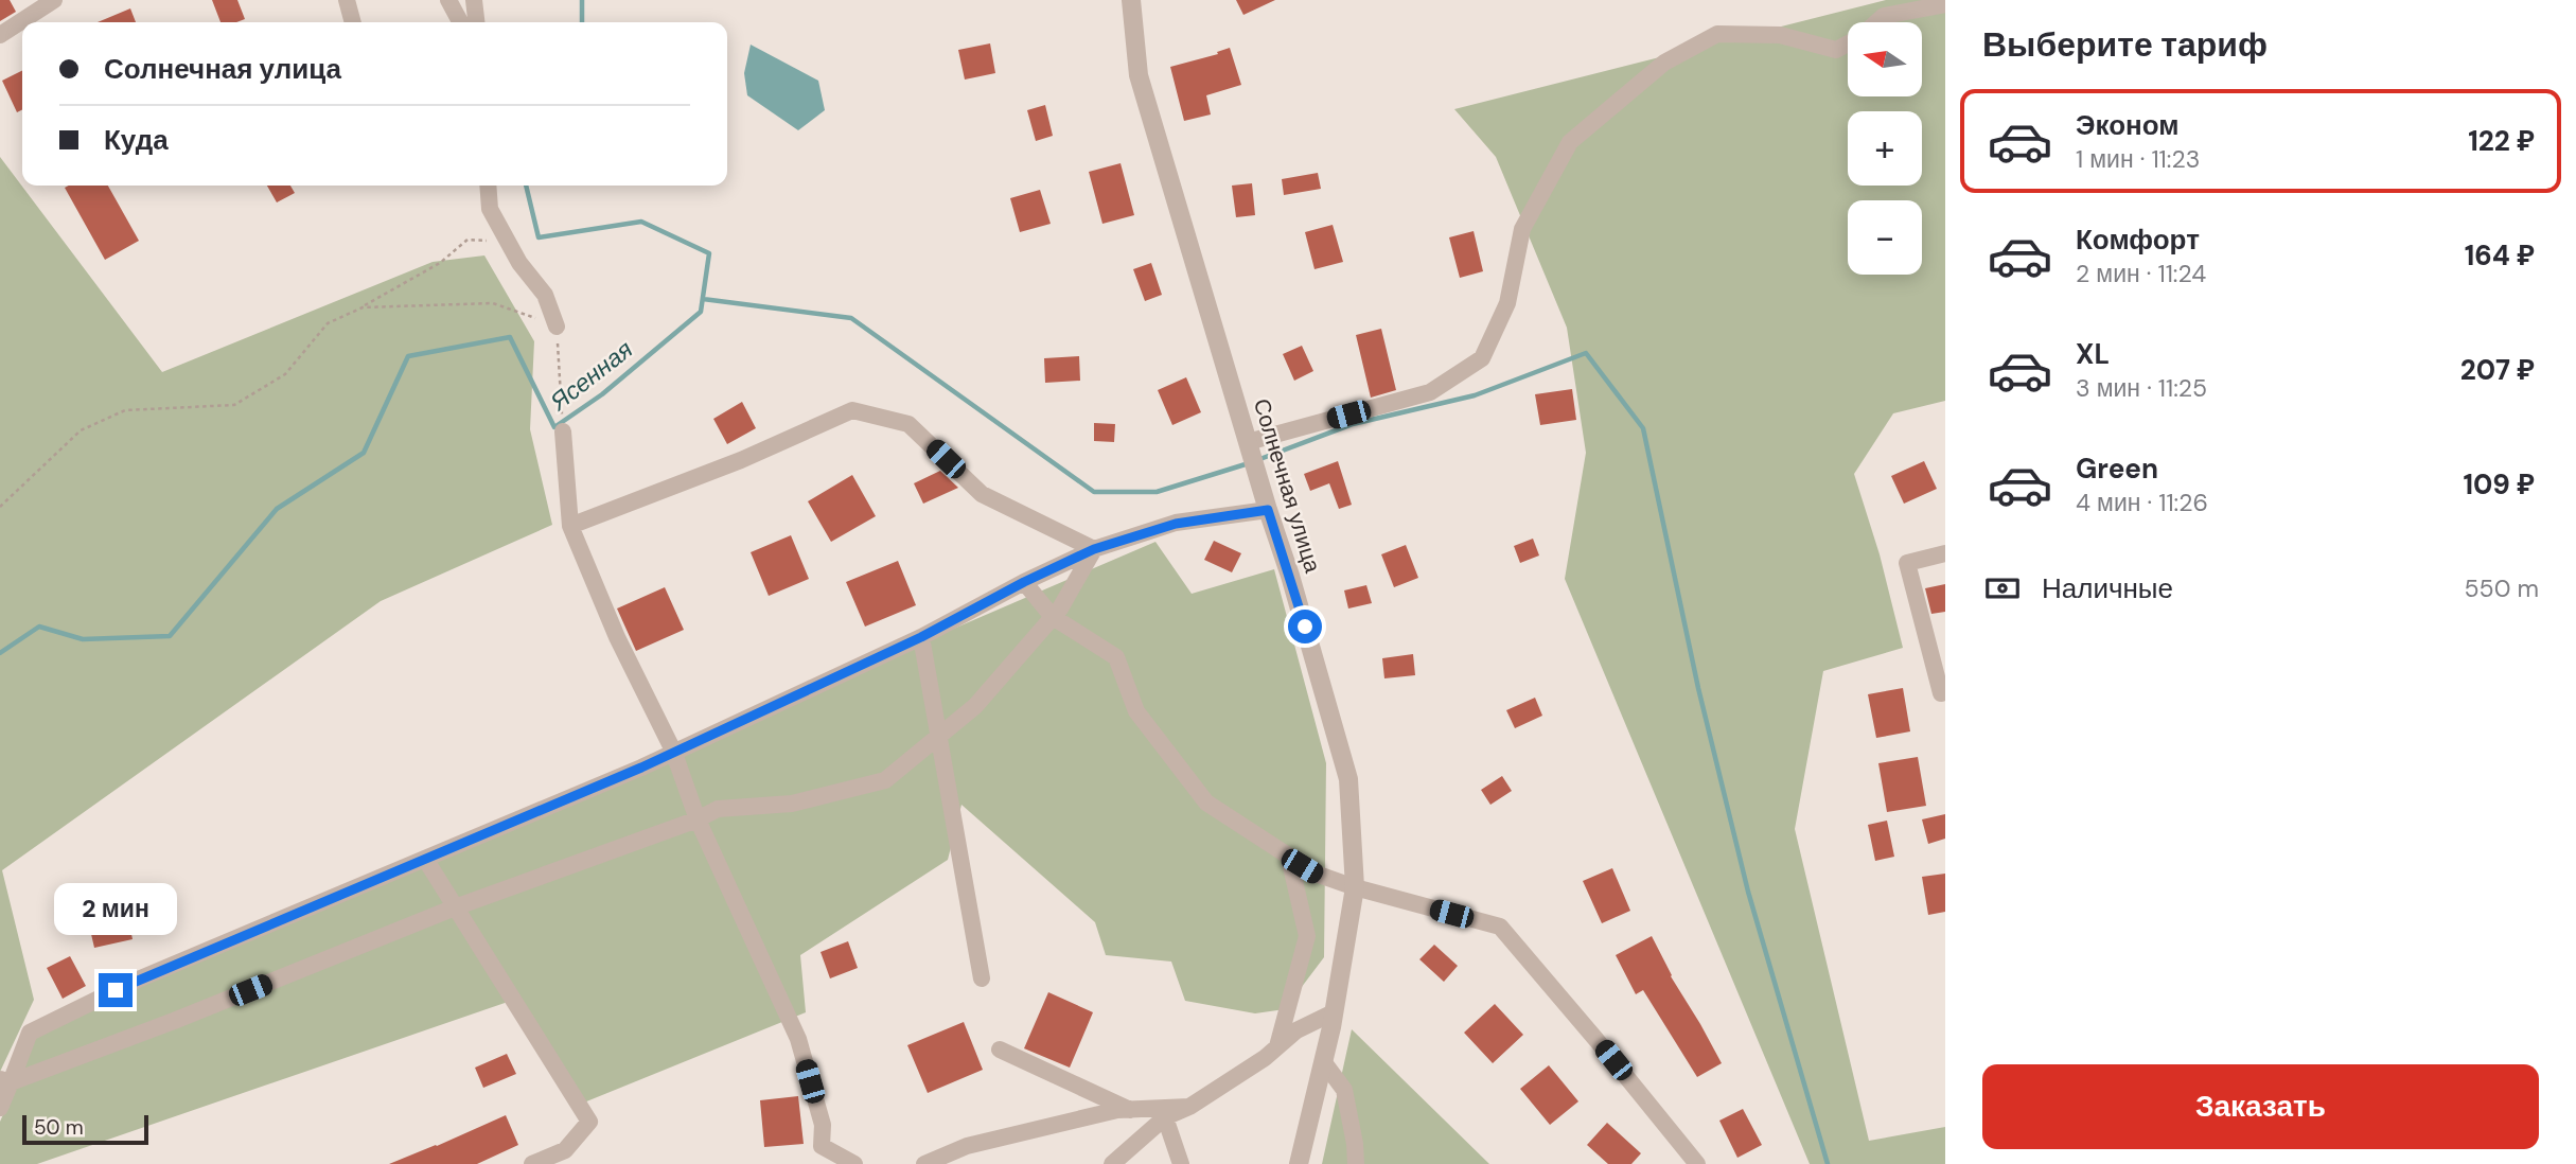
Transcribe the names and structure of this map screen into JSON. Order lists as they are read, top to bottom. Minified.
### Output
{"streets":{"street":["Солнечная улица"]},"water":["Ясенная"],"scale_bar":"50 m","north":"left","page":{"heading":"Выберите тариф","map_buttons":["+","−"],"banner":["Солнечная улица","Куда"],"list":[{"name":"Эконом","note":"1 мин · 11:23","value":"122 ₽"},{"name":"Комфорт","note":"2 мин · 11:24","value":"164 ₽"},{"name":"XL","note":"3 мин · 11:25","value":"207 ₽"},{"name":"Green","note":"4 мин · 11:26","value":"109 ₽"}],"pay":["Наличные","550 m"],"bubble":"2 мин","buttons":"Заказать","scale":"50 m"}}
